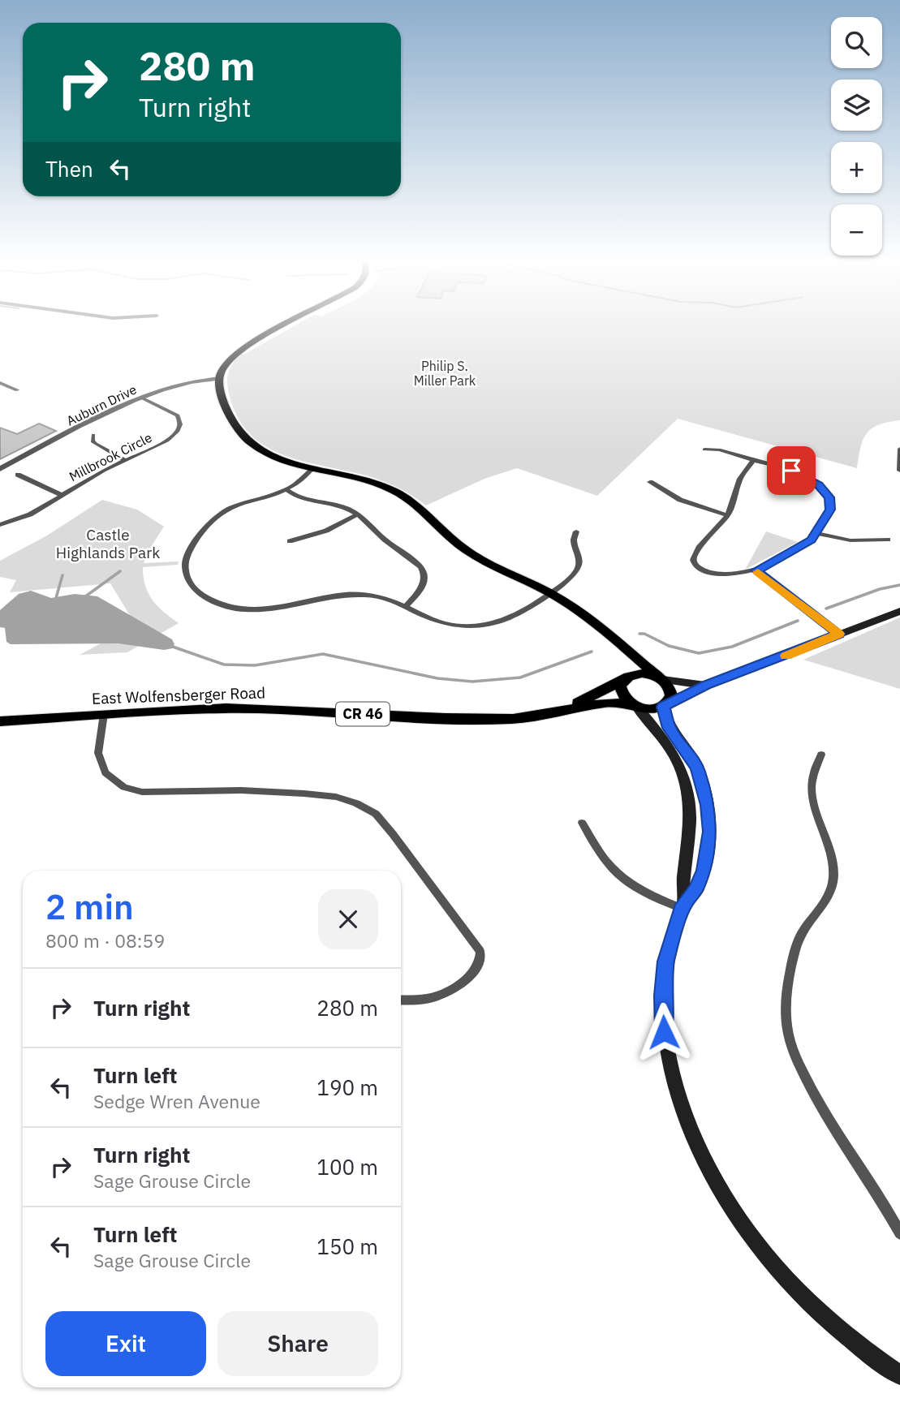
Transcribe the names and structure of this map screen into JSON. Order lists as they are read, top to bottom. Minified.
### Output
{"streets":{"main road":["East Wolfensberger Road","CR 46"],"street":["Auburn Drive","Millbrook Circle"]},"crossings":[["Auburn Drive","Millbrook Circle"]],"parks":["Philip S. Miller Park","Castle Highlands Park"],"page":{"map_buttons":["+","−"],"turn":["280 m","Turn right"],"then":"Then","heading":["2 min","800 m · 08:59"],"list":[{"name":"Turn right","value":"280 m"},{"name":"Turn left","note":"Sedge Wren Avenue","value":"190 m"},{"name":"Turn right","note":"Sage Grouse Circle","value":"100 m"},{"name":"Turn left","note":"Sage Grouse Circle","value":"150 m"}],"buttons":["Exit","Share"]}}
